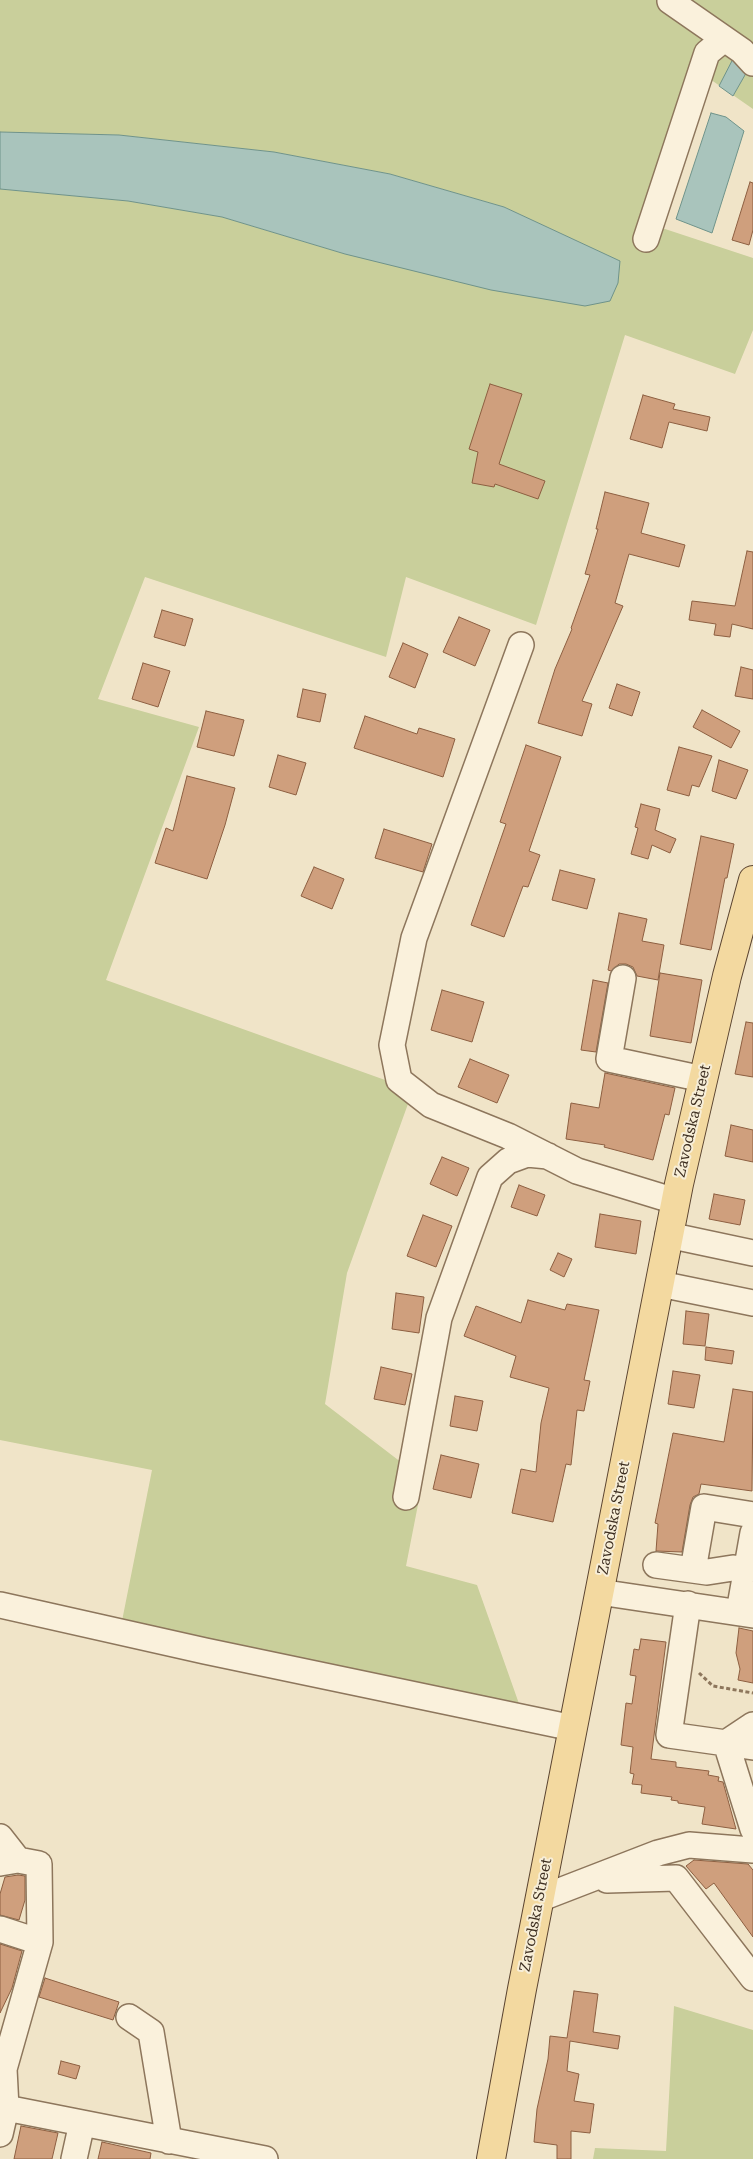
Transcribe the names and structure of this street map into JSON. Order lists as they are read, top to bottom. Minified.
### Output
{"streets":{"main road":["Zavodska Street"]}}
